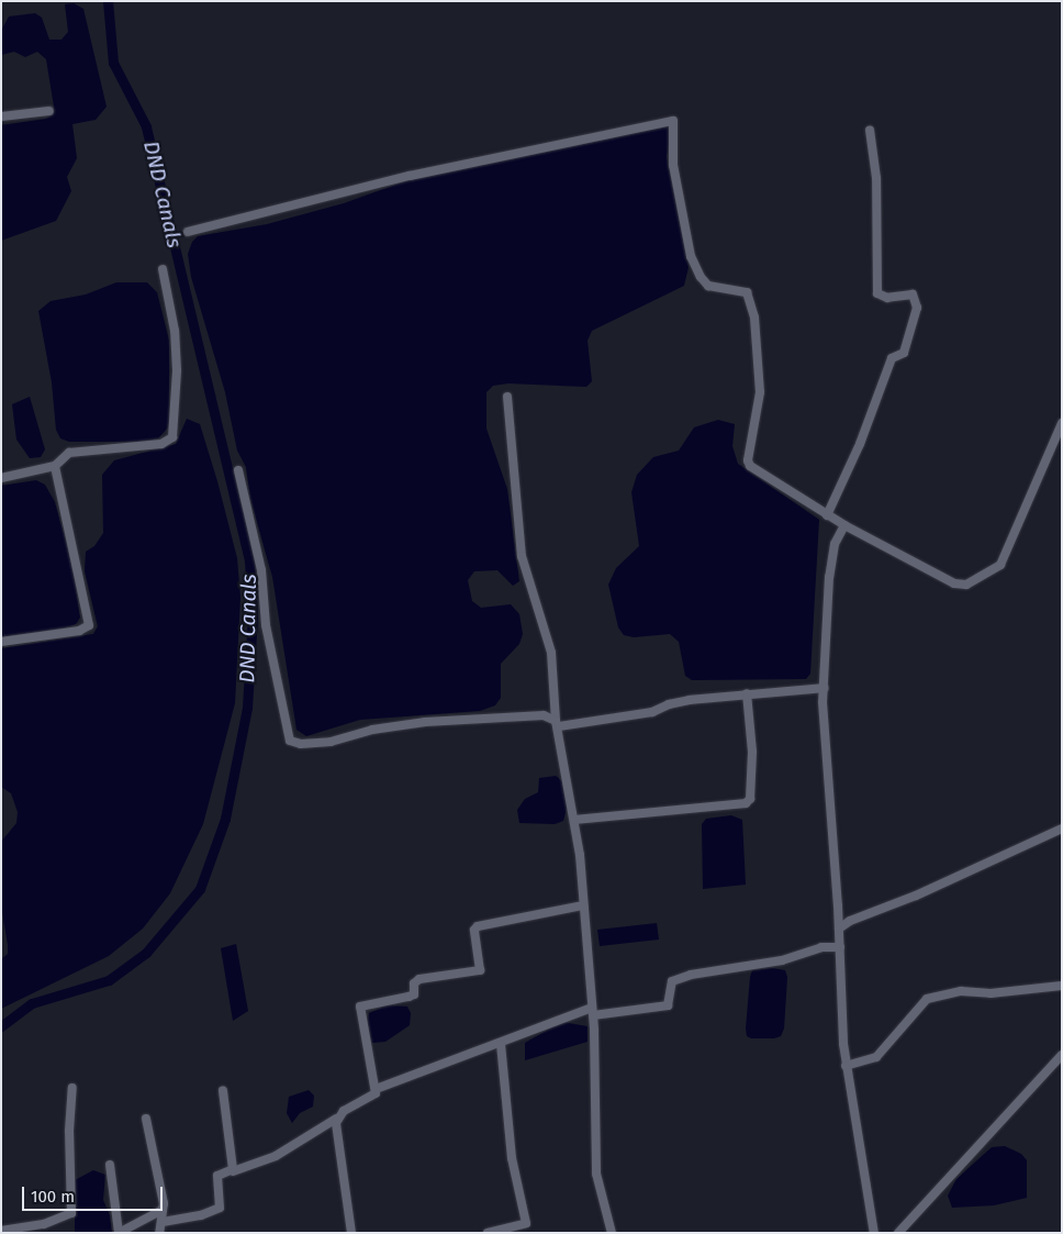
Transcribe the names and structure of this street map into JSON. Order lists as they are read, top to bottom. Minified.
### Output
{"water":["DND Canals"],"scale_bar":"100 m"}
